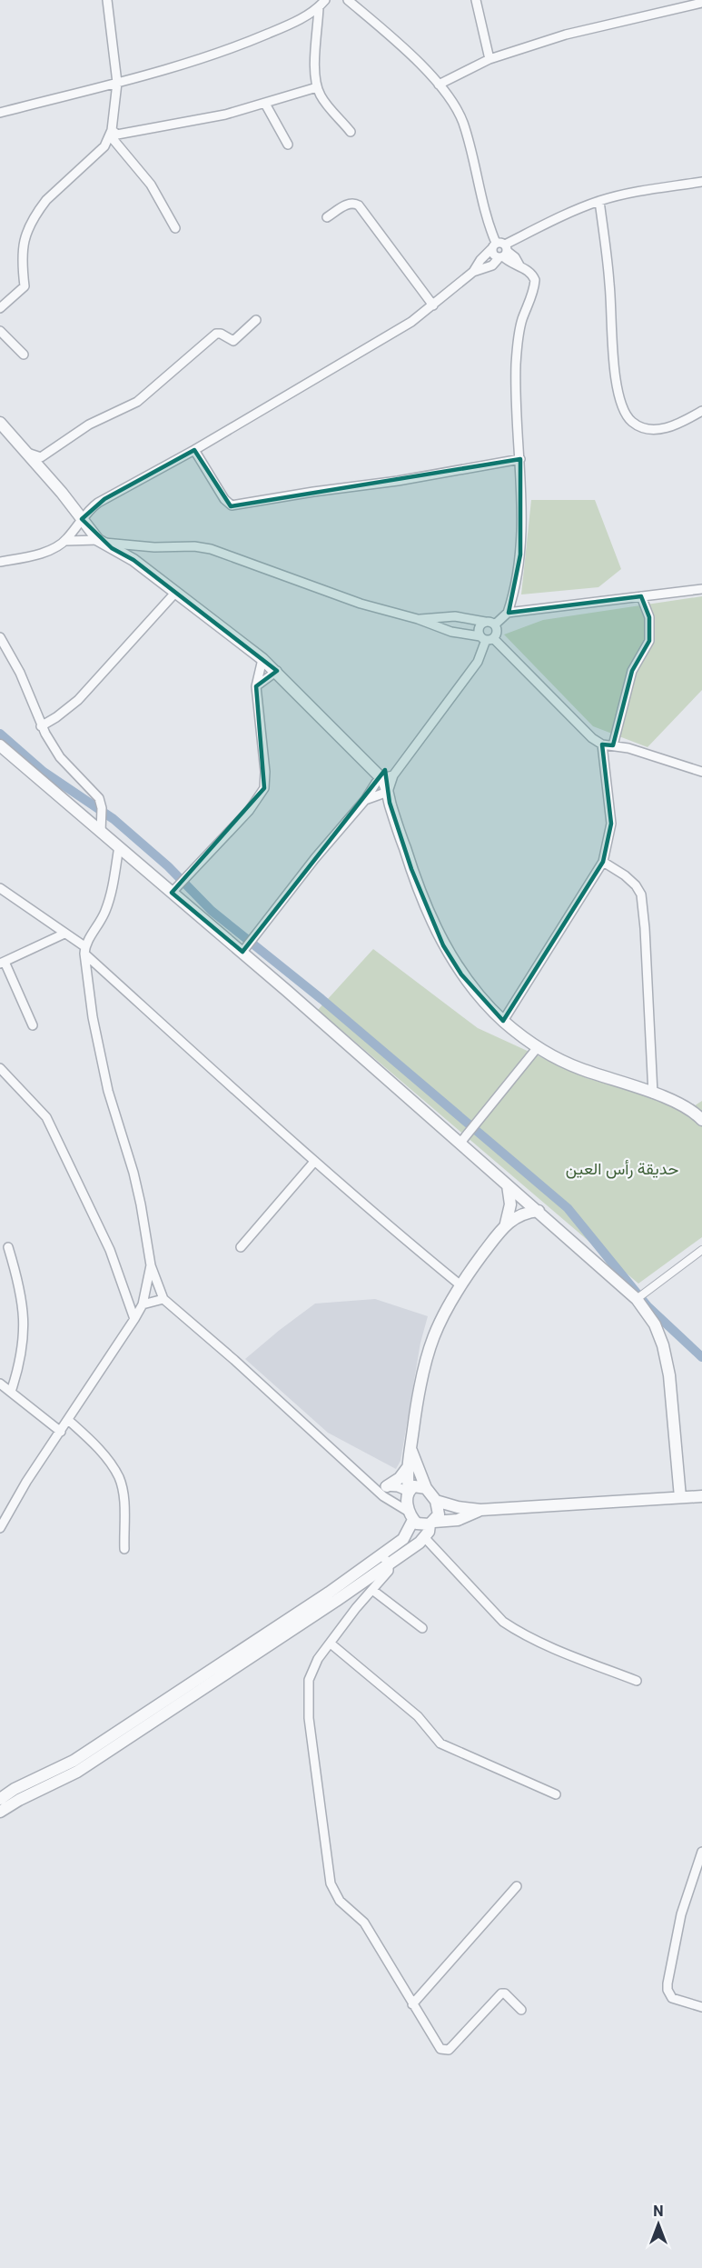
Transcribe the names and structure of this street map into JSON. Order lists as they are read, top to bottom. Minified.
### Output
{"parks":["حديقة رأس العين"],"north":"top"}
